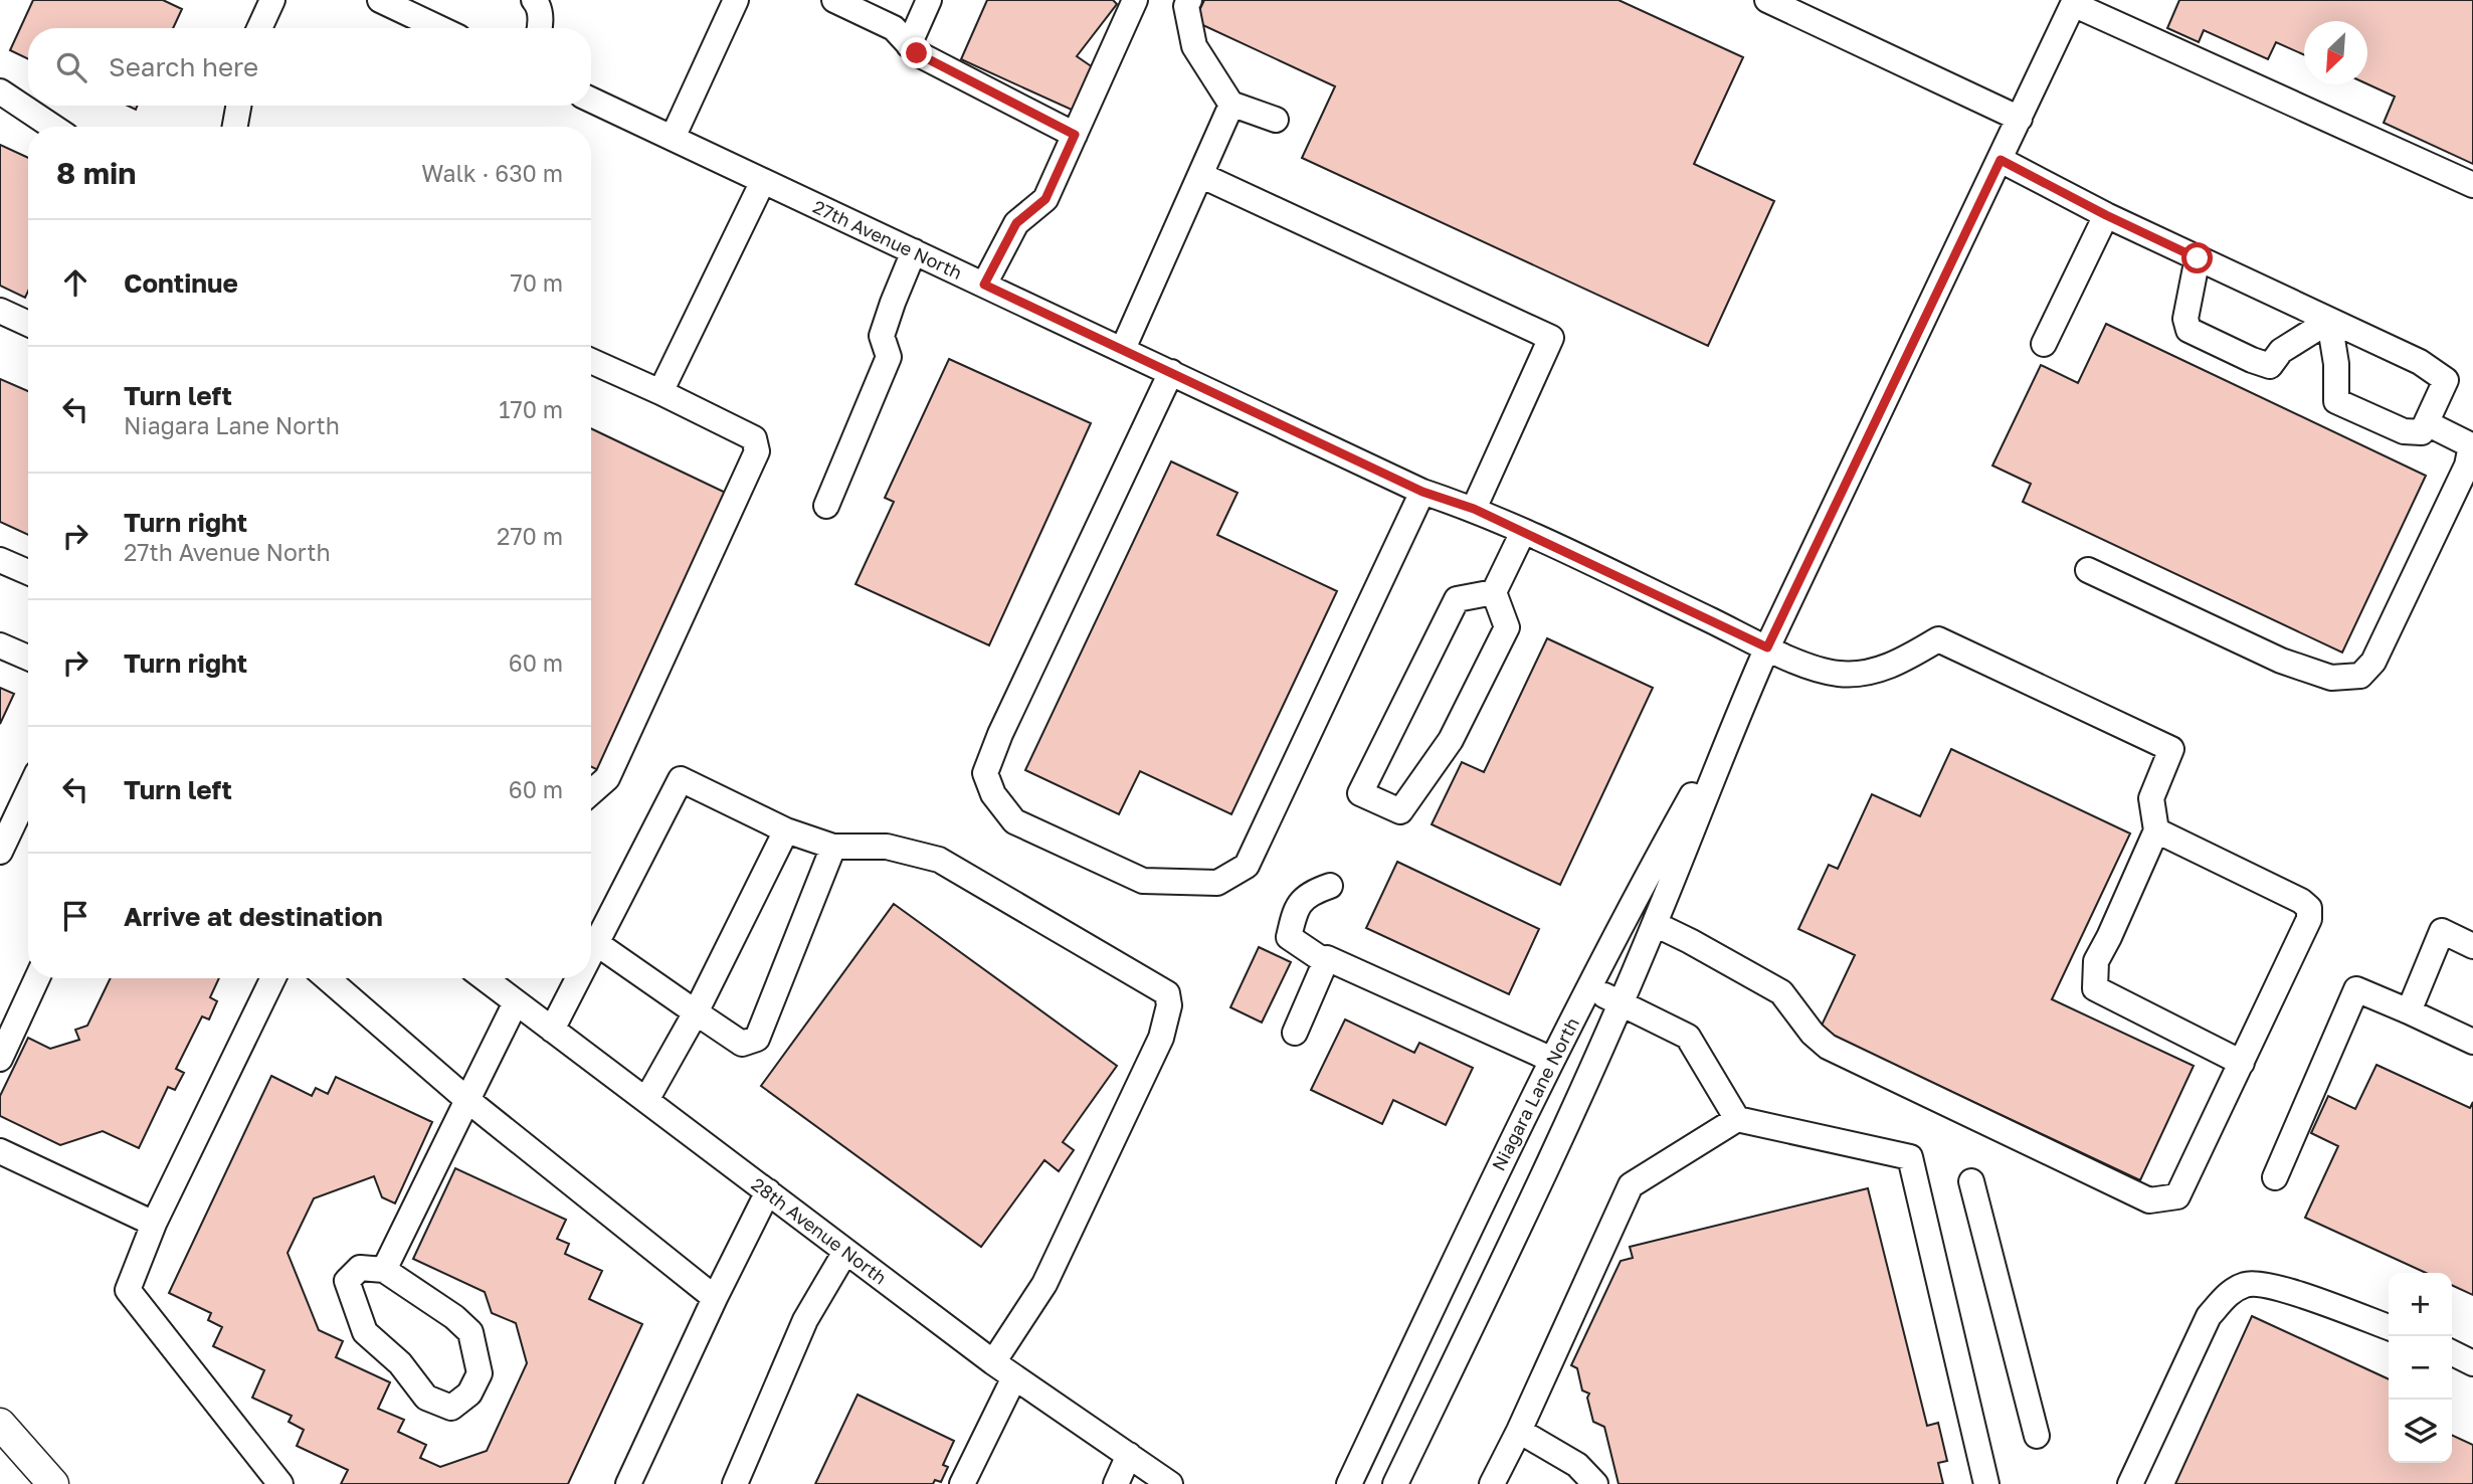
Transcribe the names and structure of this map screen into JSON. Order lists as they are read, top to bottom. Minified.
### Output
{"streets":{"street":["27th Avenue North","Niagara Lane North","28th Avenue North"]},"crossings":[["27th Avenue North","Niagara Lane North"]],"north":"bottom left","page":{"search":"Search here","heading":["8 min","Walk · 630 m"],"list":[["Continue","70 m"],["Turn left","Niagara Lane North","170 m"],["Turn right","27th Avenue North","270 m"],["Turn right","60 m"],["Turn left","60 m"],"Arrive at destination"],"map_buttons":["+","−"]}}
